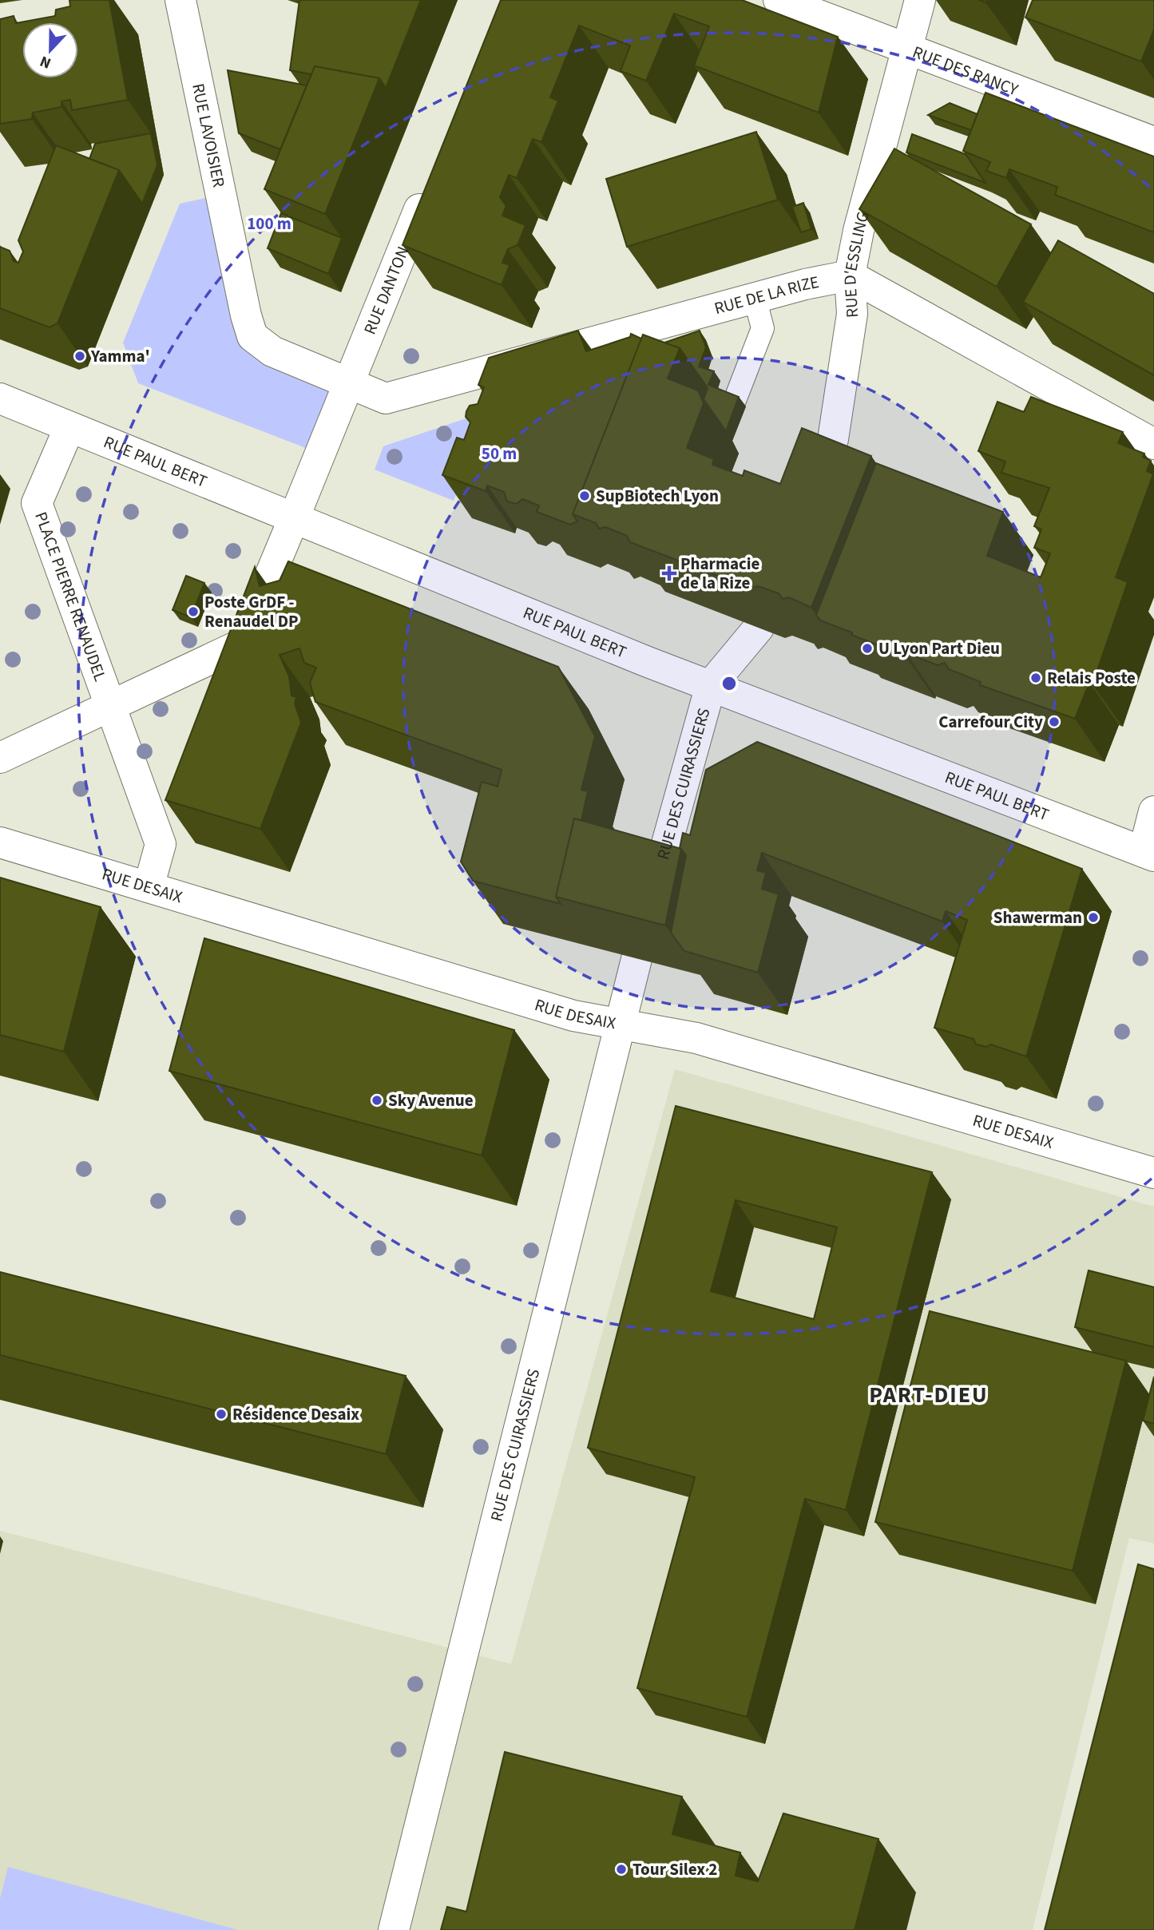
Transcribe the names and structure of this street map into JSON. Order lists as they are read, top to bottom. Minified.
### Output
{"streets":{"street":["RUE DES RANCY","RUE LAVOISIER","RUE D'ESSLING","RUE DANTON","RUE DE LA RIZE","RUE PAUL BERT","PLACE PIERRE RENAUDEL","RUE DES CUIRASSIERS","RUE DESAIX"]},"crossings":[["RUE DES RANCY","RUE D'ESSLING"],["RUE LAVOISIER","RUE DANTON"],["RUE LAVOISIER","RUE DE LA RIZE"],["RUE D'ESSLING","RUE DE LA RIZE"],["RUE DANTON","RUE DE LA RIZE"],["RUE DANTON","RUE PAUL BERT"],["RUE PAUL BERT","PLACE PIERRE RENAUDEL"],["RUE PAUL BERT","RUE DES CUIRASSIERS"],["PLACE PIERRE RENAUDEL","RUE DESAIX"],["RUE DES CUIRASSIERS","RUE DESAIX"]],"districts":["PART-DIEU"],"places":{"other":["Yamma'","SupBiotech Lyon","Poste GrDF - Renaudel DP","U Lyon Part Dieu","Relais Poste","Carrefour City","Shawerman","Sky Avenue","Résidence Desaix","Tour Silex 2"],"health":["Pharmacie de la Rize"]},"north":"bottom","rings":["100 m","50 m"]}
